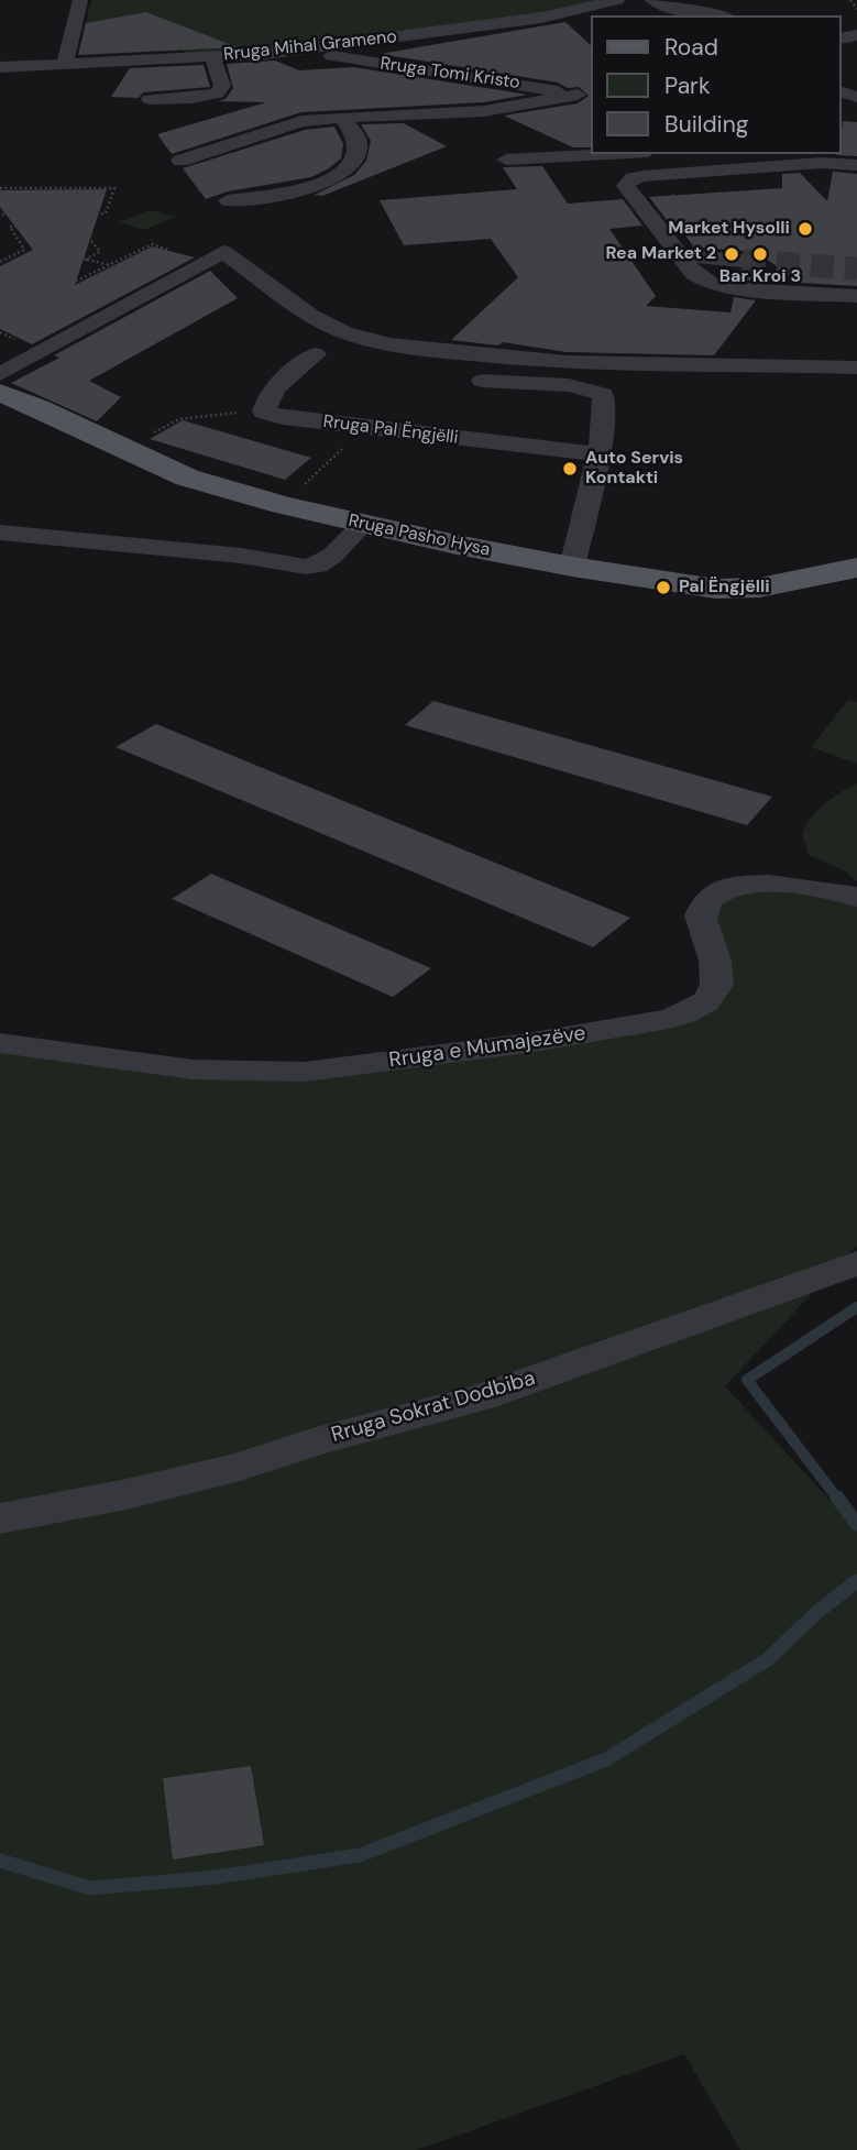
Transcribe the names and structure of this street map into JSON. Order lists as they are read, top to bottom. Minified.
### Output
{"streets":{"main road":["Rruga Pasho Hysa"],"street":["Rruga Mihal Grameno","Rruga Tomi Kristo","Rruga Pal Ëngjëlli","Rruga e Mumajezëve","Rruga Sokrat Dodbiba"]},"crossings":[["Rruga Mihal Grameno","Rruga Tomi Kristo"]],"places":["Market Hysolli","Rea Market 2","Bar Kroi 3","Auto Servis Kontakti","Pal Ëngjëlli"],"legend":["Road","Park","Building"]}
